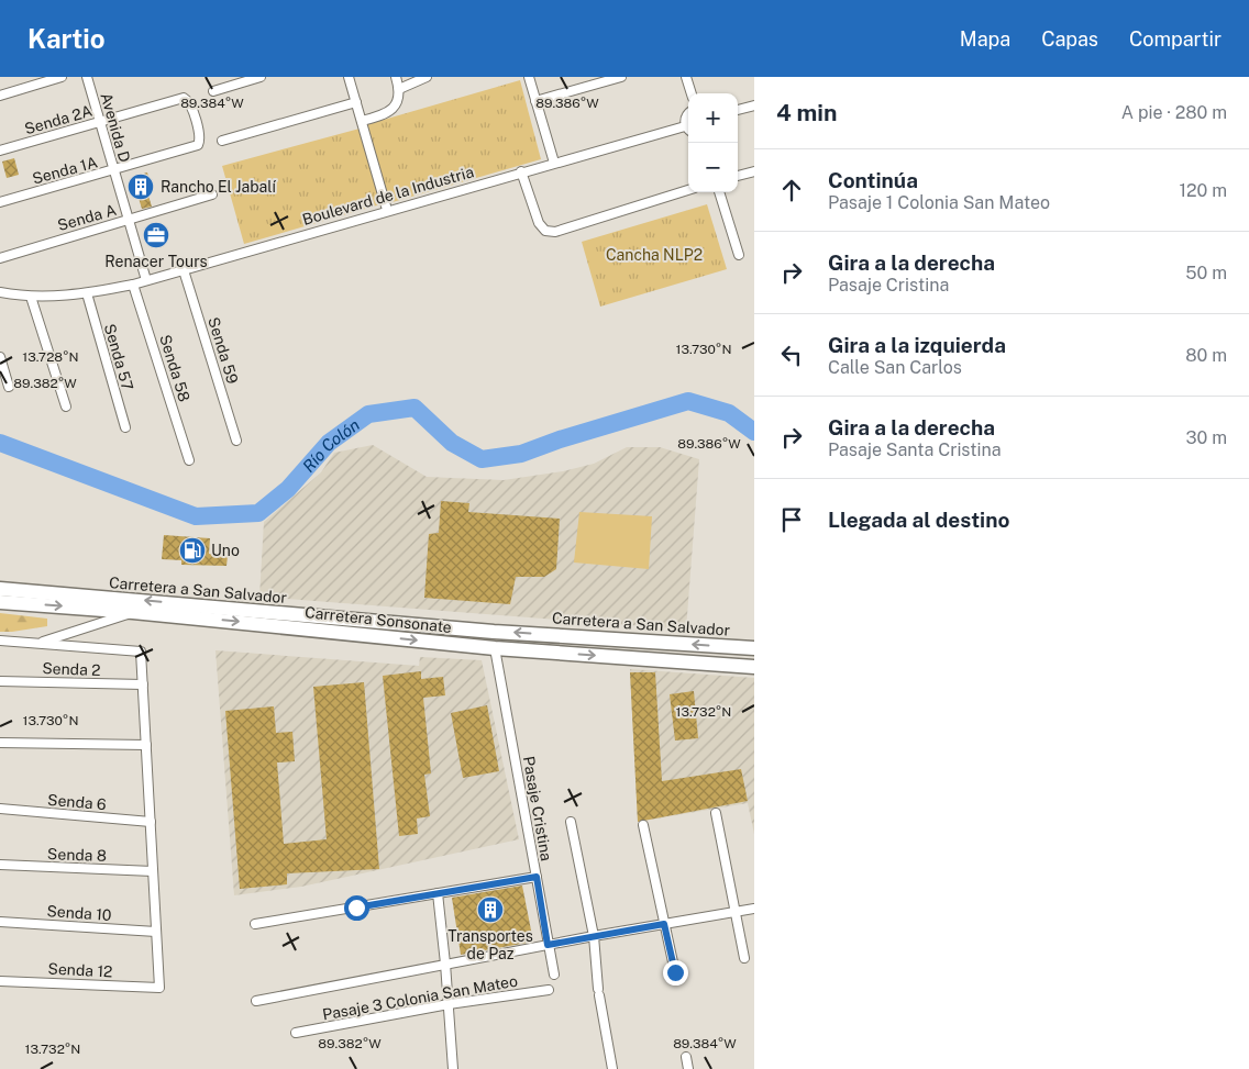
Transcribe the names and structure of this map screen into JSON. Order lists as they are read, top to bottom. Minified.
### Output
{"streets":{"highway":["Carretera a San Salvador","Carretera Sonsonate"],"street":["Senda 2A","Avenida D","Senda 1A","Boulevard de la Industria","Senda A","Senda 59","Senda 57","Senda 58","Senda 2","Senda 6","Pasaje Cristina","Senda 8","Senda 10","Senda 12","Pasaje 3 Colonia San Mateo"]},"crossings":[["Senda 2A","Avenida D"],["Senda 2A","Senda 1A"],["Avenida D","Senda 1A"],["Avenida D","Boulevard de la Industria"],["Avenida D","Senda A"],["Boulevard de la Industria","Senda 59"],["Boulevard de la Industria","Senda 57"],["Boulevard de la Industria","Senda 58"],["Carretera Sonsonate","Pasaje Cristina"],["Senda 10","Senda 12"]],"one_way":["Carretera a San Salvador","Carretera Sonsonate"],"water":["Río Colón"],"parks":["Cancha NLP2"],"places":{"building":["Rancho El Jabalí","Transportes de Paz"],"office":["Renacer Tours"],"fuel station":["Uno"]},"page":{"header":"Kartio","nav":["Mapa","Capas","Compartir"],"heading":["4 min","A pie · 280 m"],"map_buttons":["+","−"],"list":[["Continúa","Pasaje 1 Colonia San Mateo","120 m"],["Gira a la derecha","Pasaje Cristina","50 m"],["Gira a la izquierda","Calle San Carlos","80 m"],["Gira a la derecha","Pasaje Santa Cristina","30 m"],"Llegada al destino"]},"coordinates":["89.384°W","89.386°W","13.730°N","13.728°N","89.382°W","13.732°N"]}
